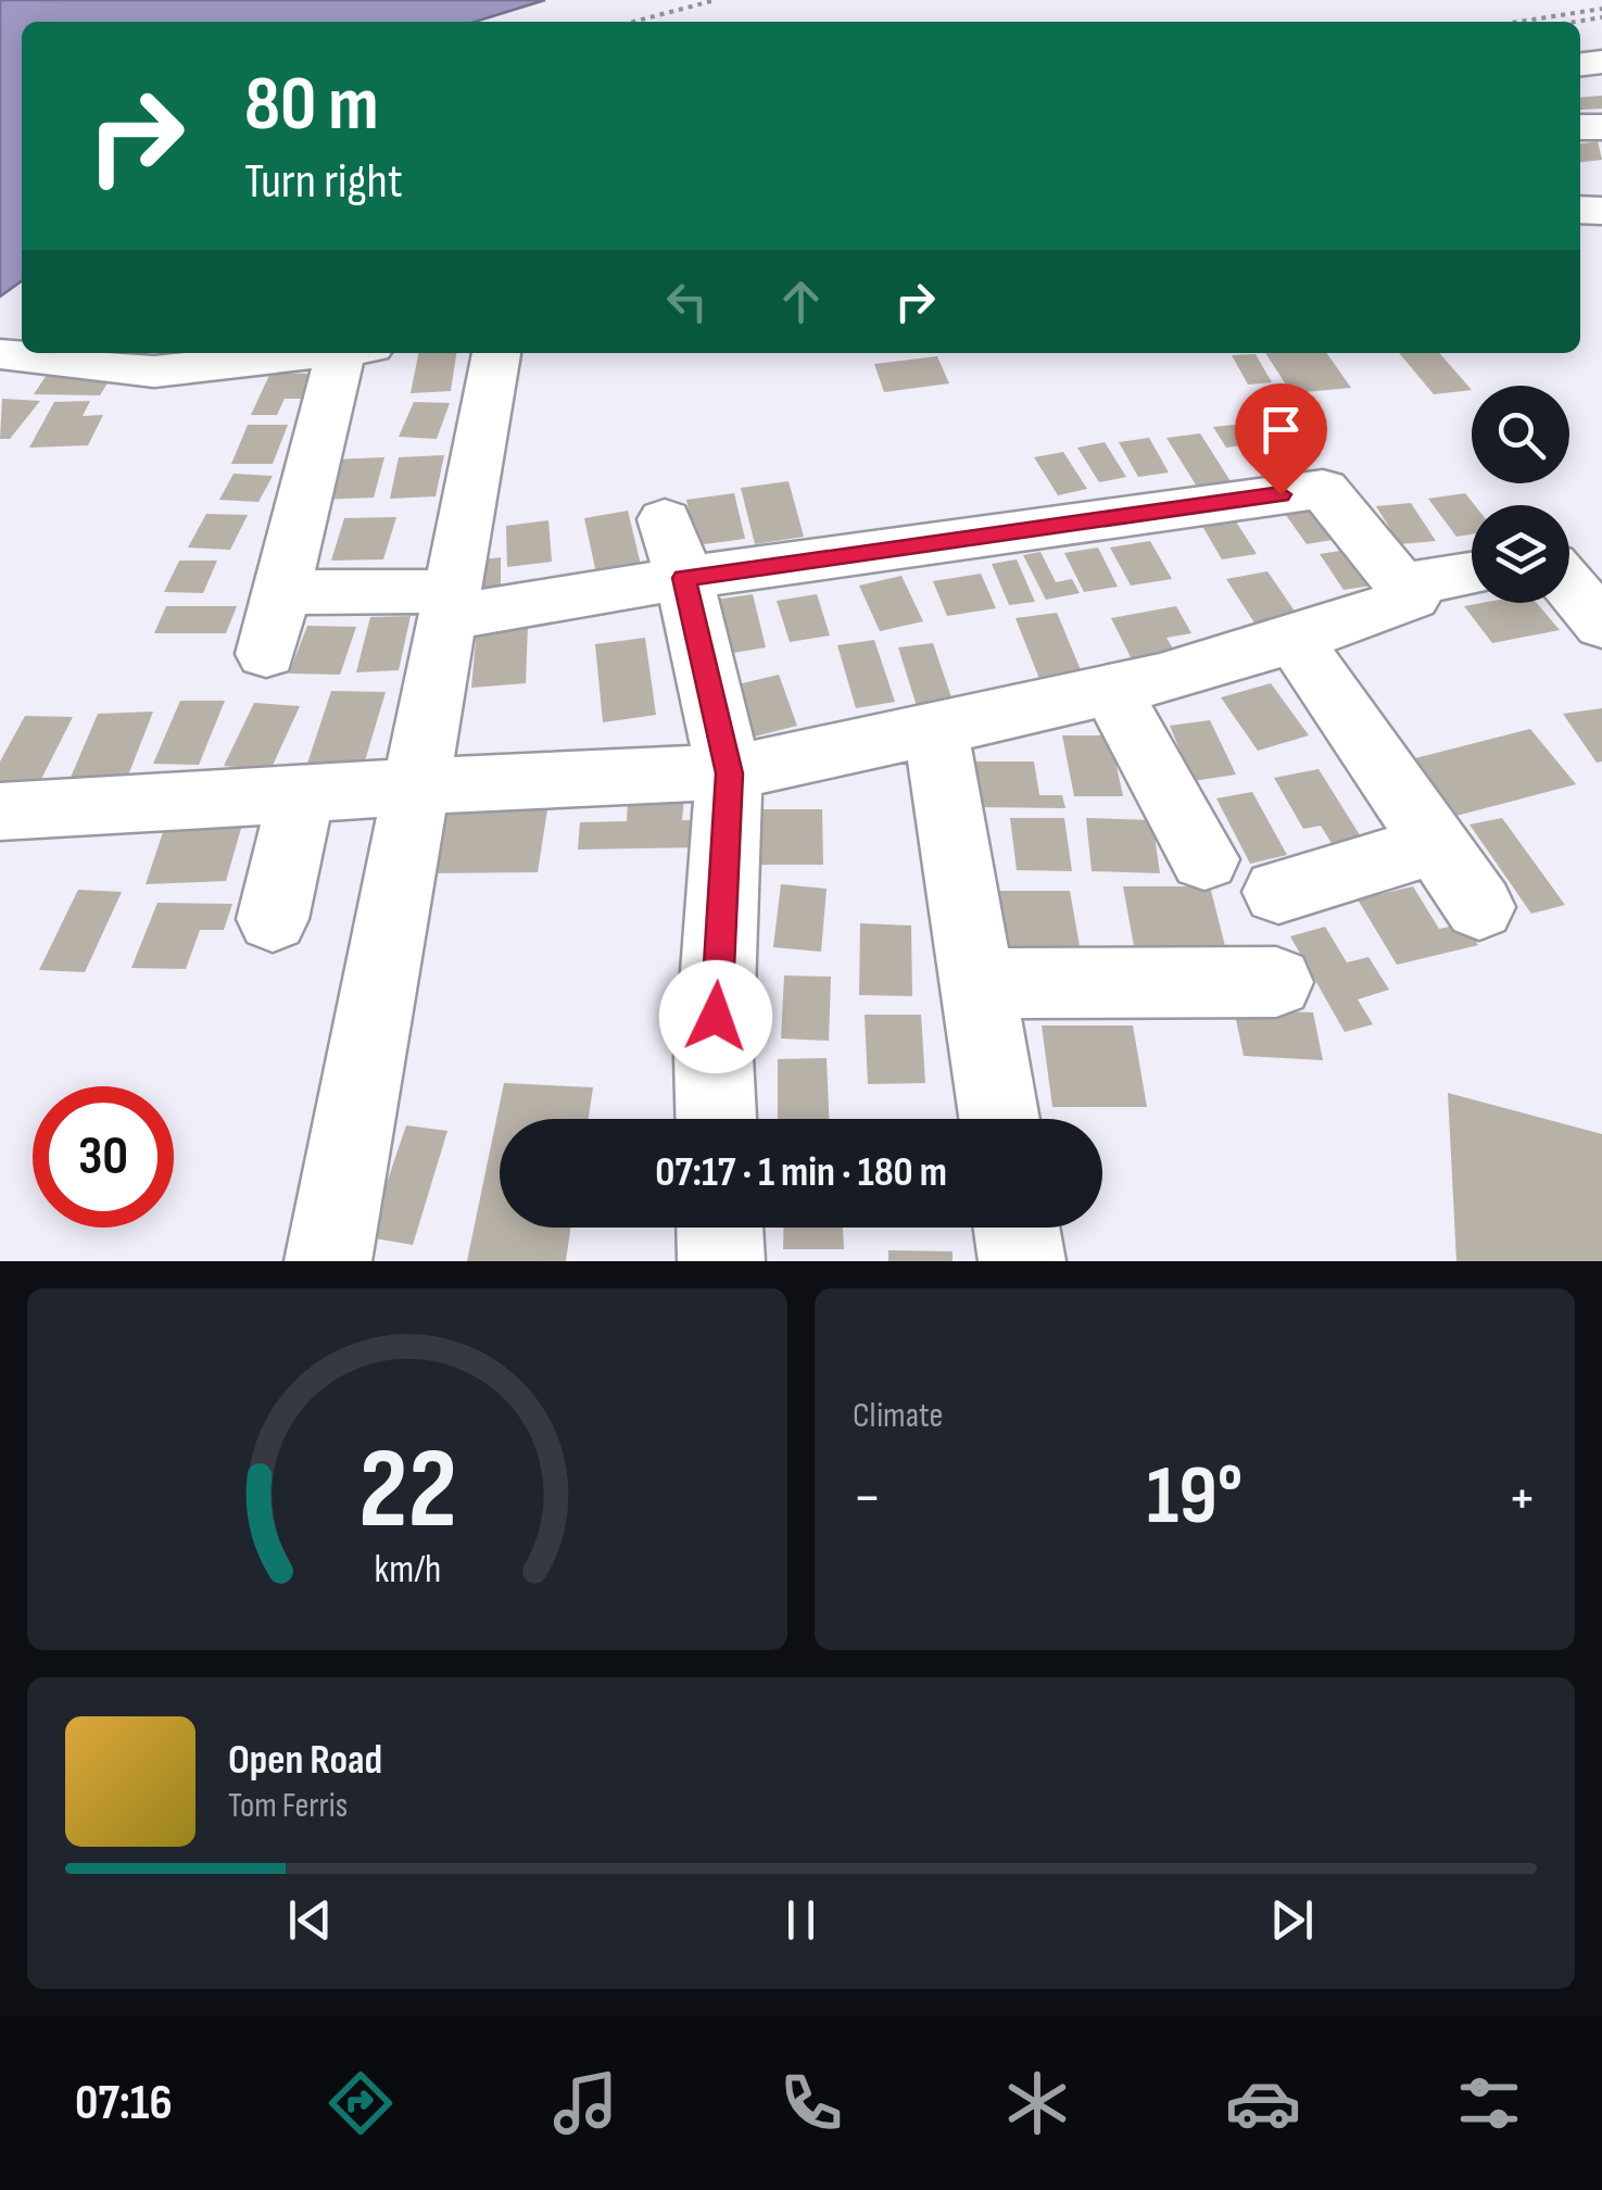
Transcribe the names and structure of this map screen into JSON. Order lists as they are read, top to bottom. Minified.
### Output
{"page":{"turn":["80 m","Turn right"],"limit":"30","trip":"07:17 · 1 min · 180 m","tile":"Climate","heat":["−","19°","+"],"song":["Open Road","Tom Ferris"],"tabs":"07:16","gauge":["22","km/h"]}}
